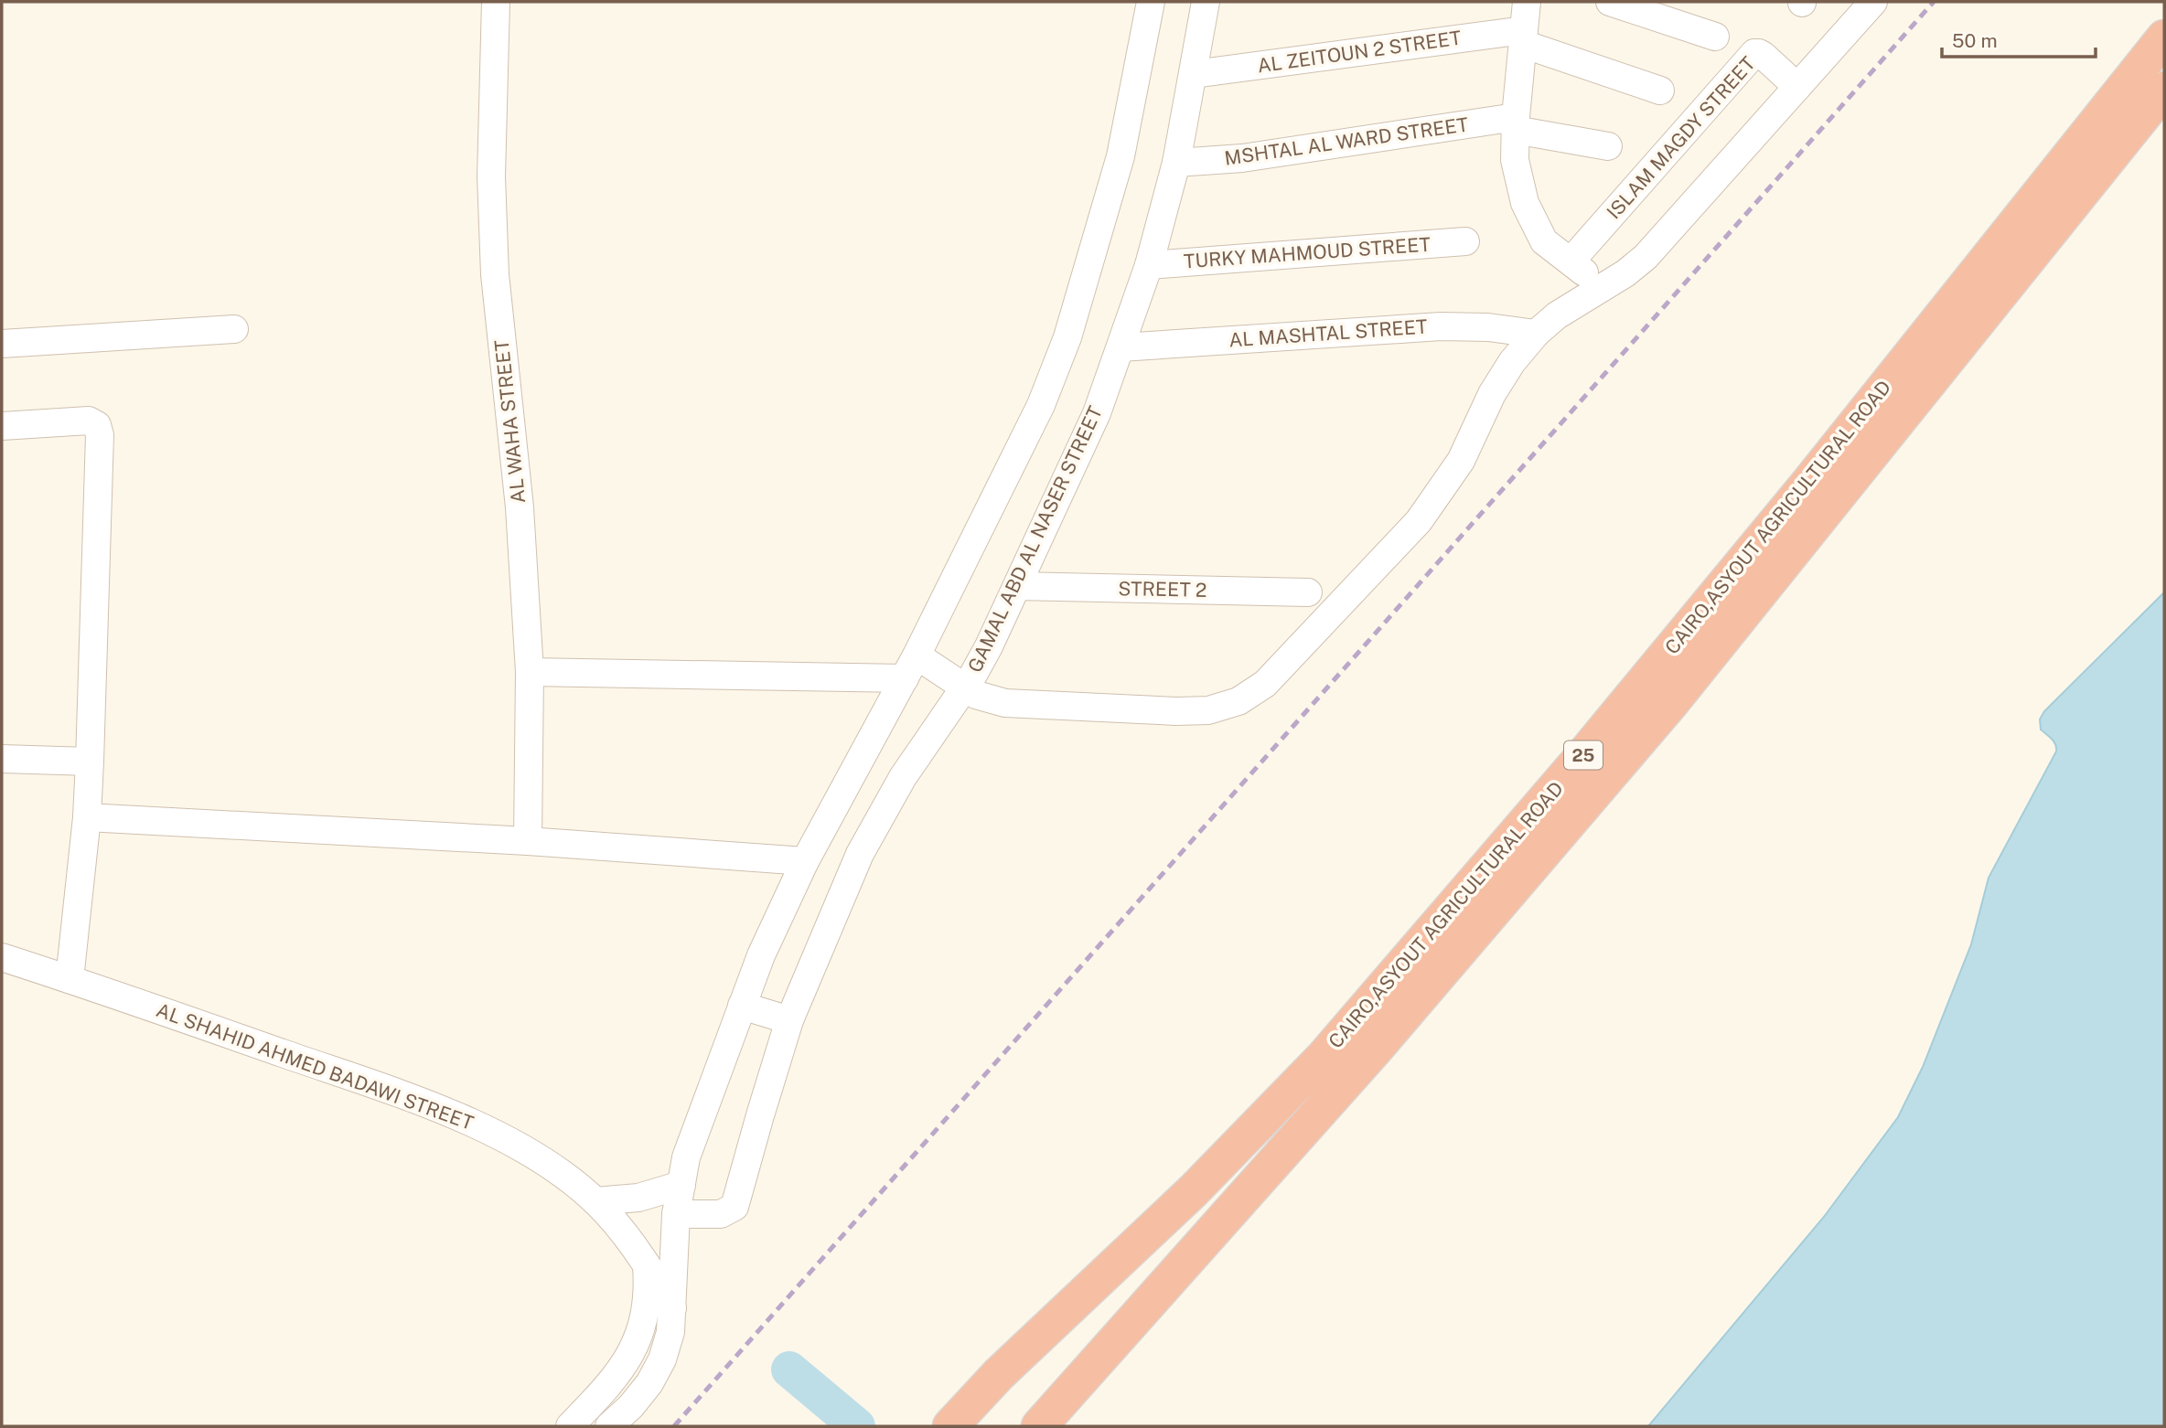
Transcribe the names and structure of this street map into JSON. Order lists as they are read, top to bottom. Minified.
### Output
{"streets":{"highway":["CAIRO,ASYOUT AGRICULTURAL ROAD","25"],"street":["AL ZEITOUN 2 STREET","ISLAM MAGDY STREET","MSHTAL AL WARD STREET","TURKY MAHMOUD STREET","AL MASHTAL STREET","AL WAHA STREET","GAMAL ABD AL NASER STREET","STREET 2","AL SHAHID AHMED BADAWI STREET"]},"crossings":[["AL ZEITOUN 2 STREET","GAMAL ABD AL NASER STREET"],["MSHTAL AL WARD STREET","GAMAL ABD AL NASER STREET"],["TURKY MAHMOUD STREET","GAMAL ABD AL NASER STREET"],["AL MASHTAL STREET","GAMAL ABD AL NASER STREET"],["GAMAL ABD AL NASER STREET","STREET 2"]],"scale_bar":"50 m"}
